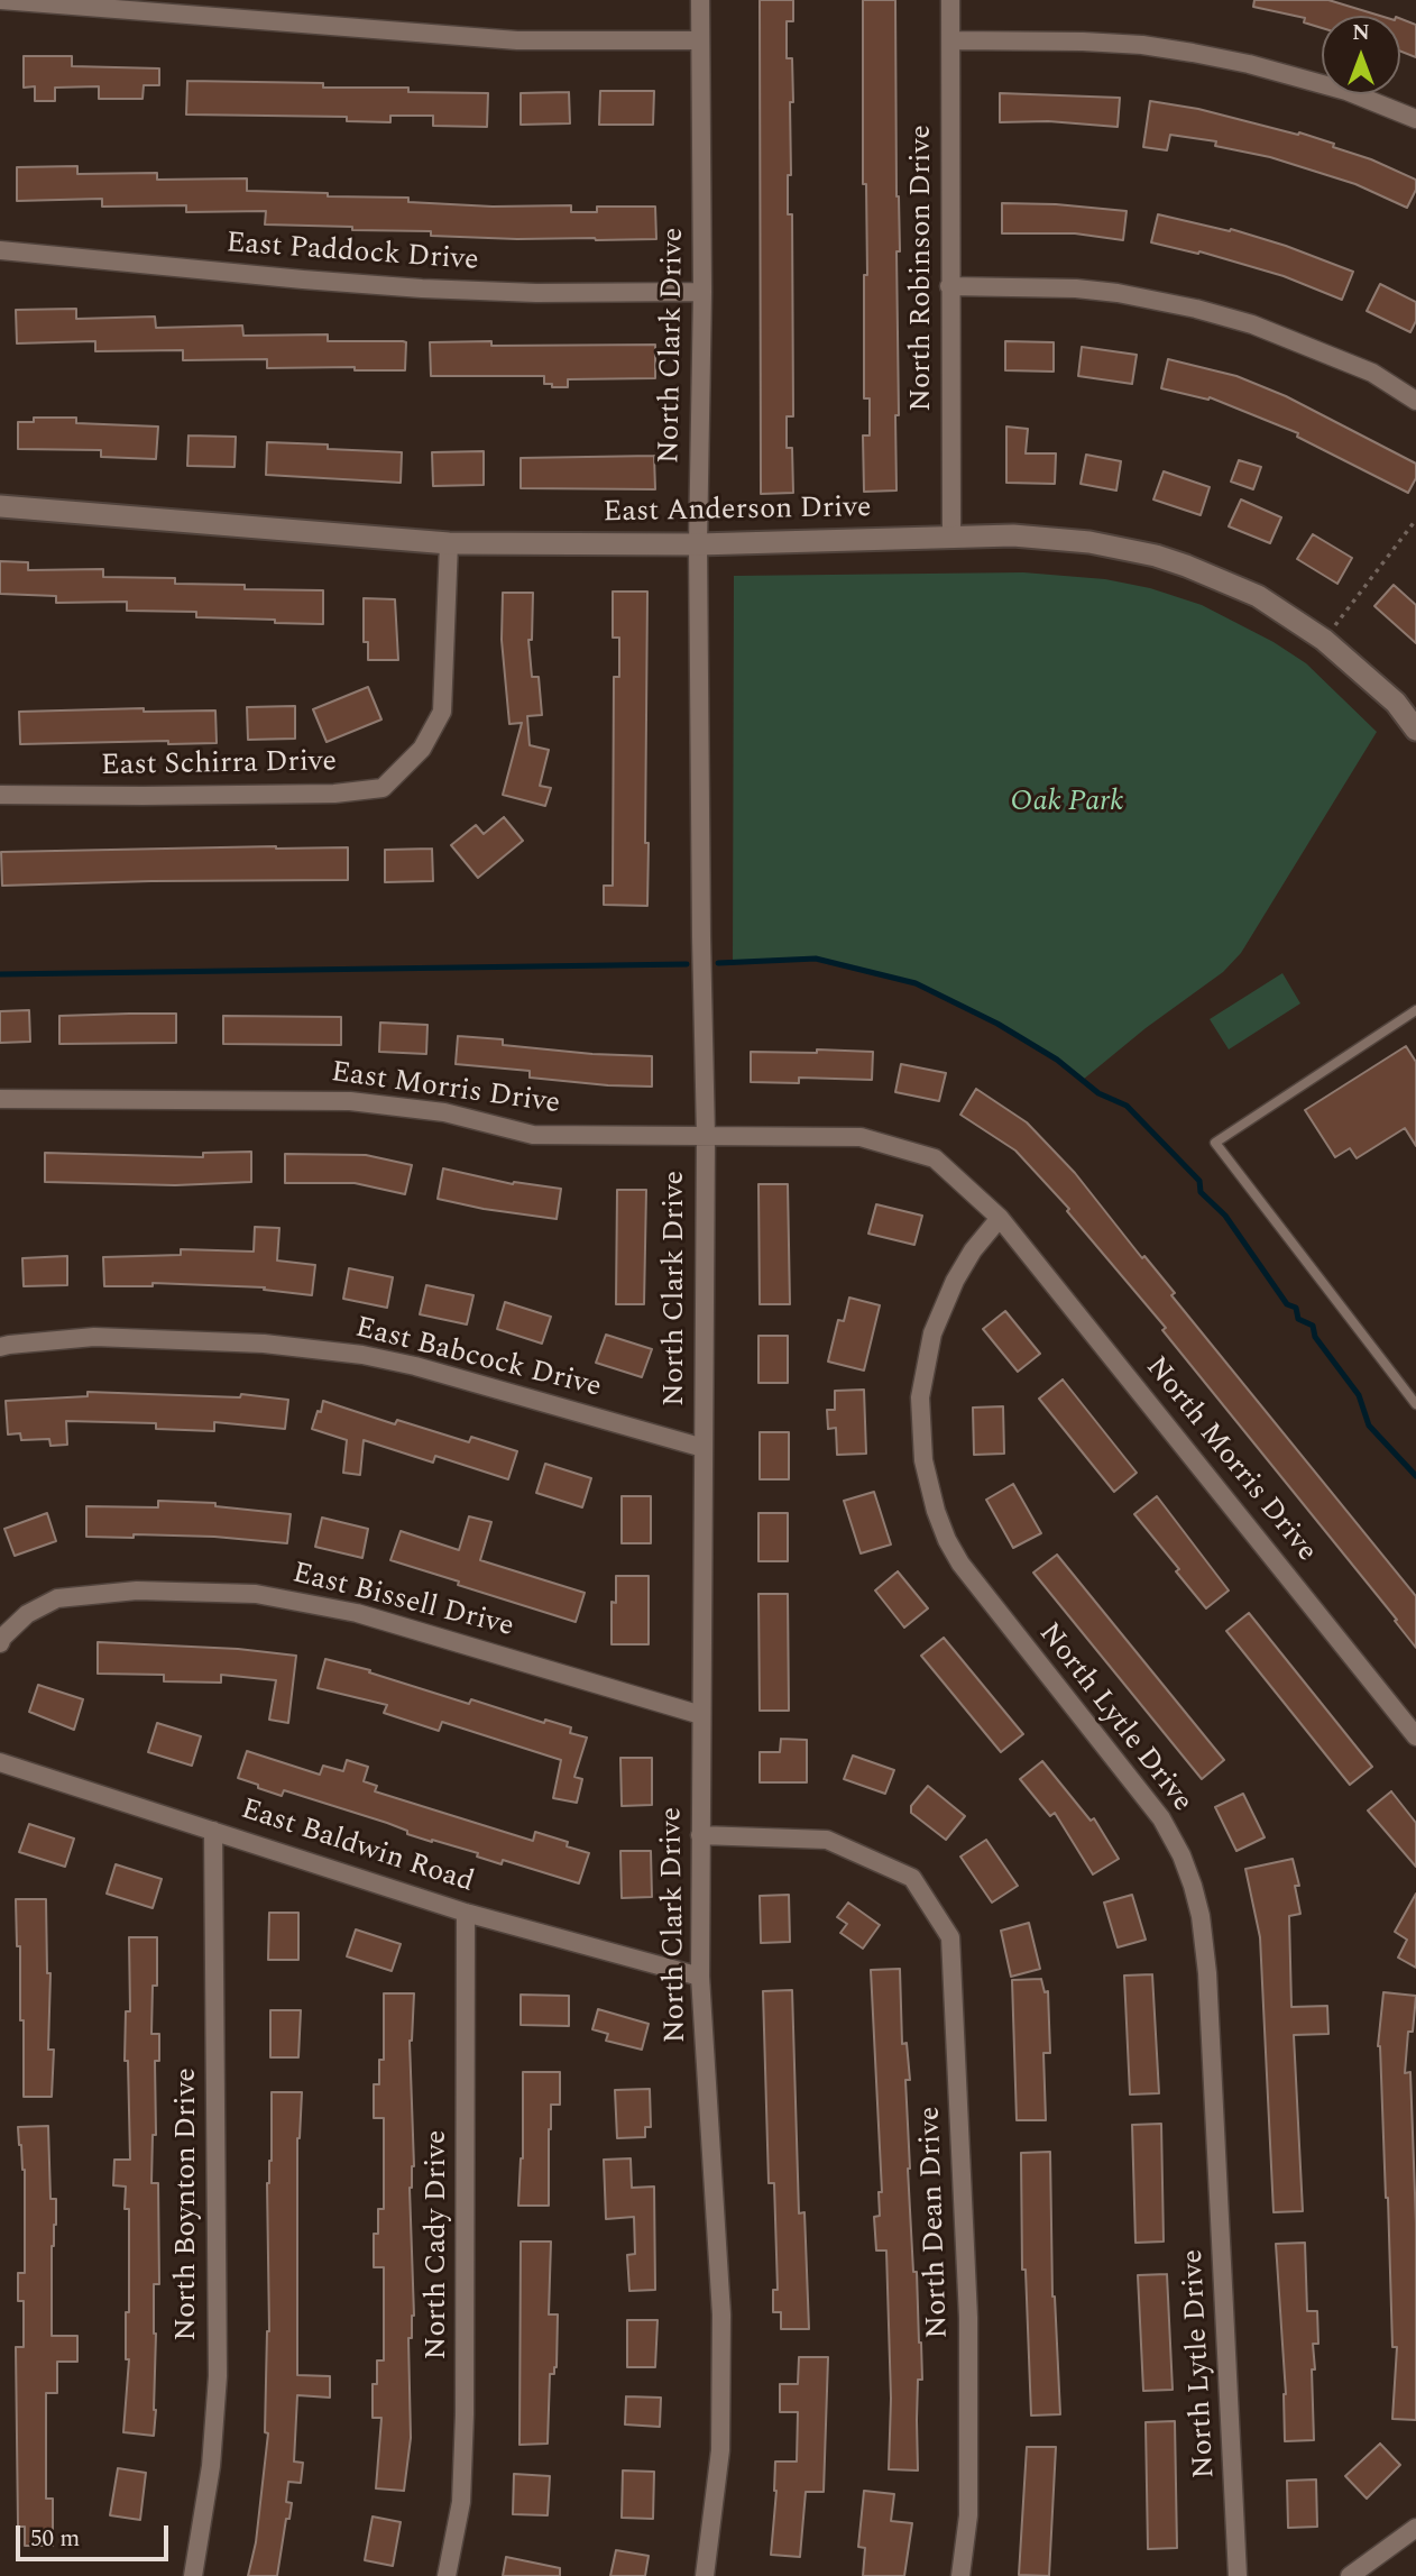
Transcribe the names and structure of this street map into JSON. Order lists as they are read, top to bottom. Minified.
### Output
{"streets":{"street":["East Paddock Drive","North Robinson Drive","North Clark Drive","East Anderson Drive","East Schirra Drive","East Morris Drive","East Babcock Drive","North Morris Drive","East Bissell Drive","North Lytle Drive","East Baldwin Road","North Boynton Drive","North Dean Drive","North Cady Drive"]},"crossings":[["East Paddock Drive","North Clark Drive"],["North Robinson Drive","East Anderson Drive"],["North Clark Drive","East Anderson Drive"],["North Clark Drive","East Morris Drive"],["North Clark Drive","East Babcock Drive"],["North Clark Drive","East Bissell Drive"],["North Clark Drive","East Baldwin Road"],["North Clark Drive","North Dean Drive"],["East Anderson Drive","East Schirra Drive"],["East Morris Drive","North Morris Drive"],["East Morris Drive","North Lytle Drive"],["North Morris Drive","North Lytle Drive"],["East Baldwin Road","North Boynton Drive"],["East Baldwin Road","North Cady Drive"]],"parks":["Oak Park"],"scale_bar":"50 m","north":"top"}
